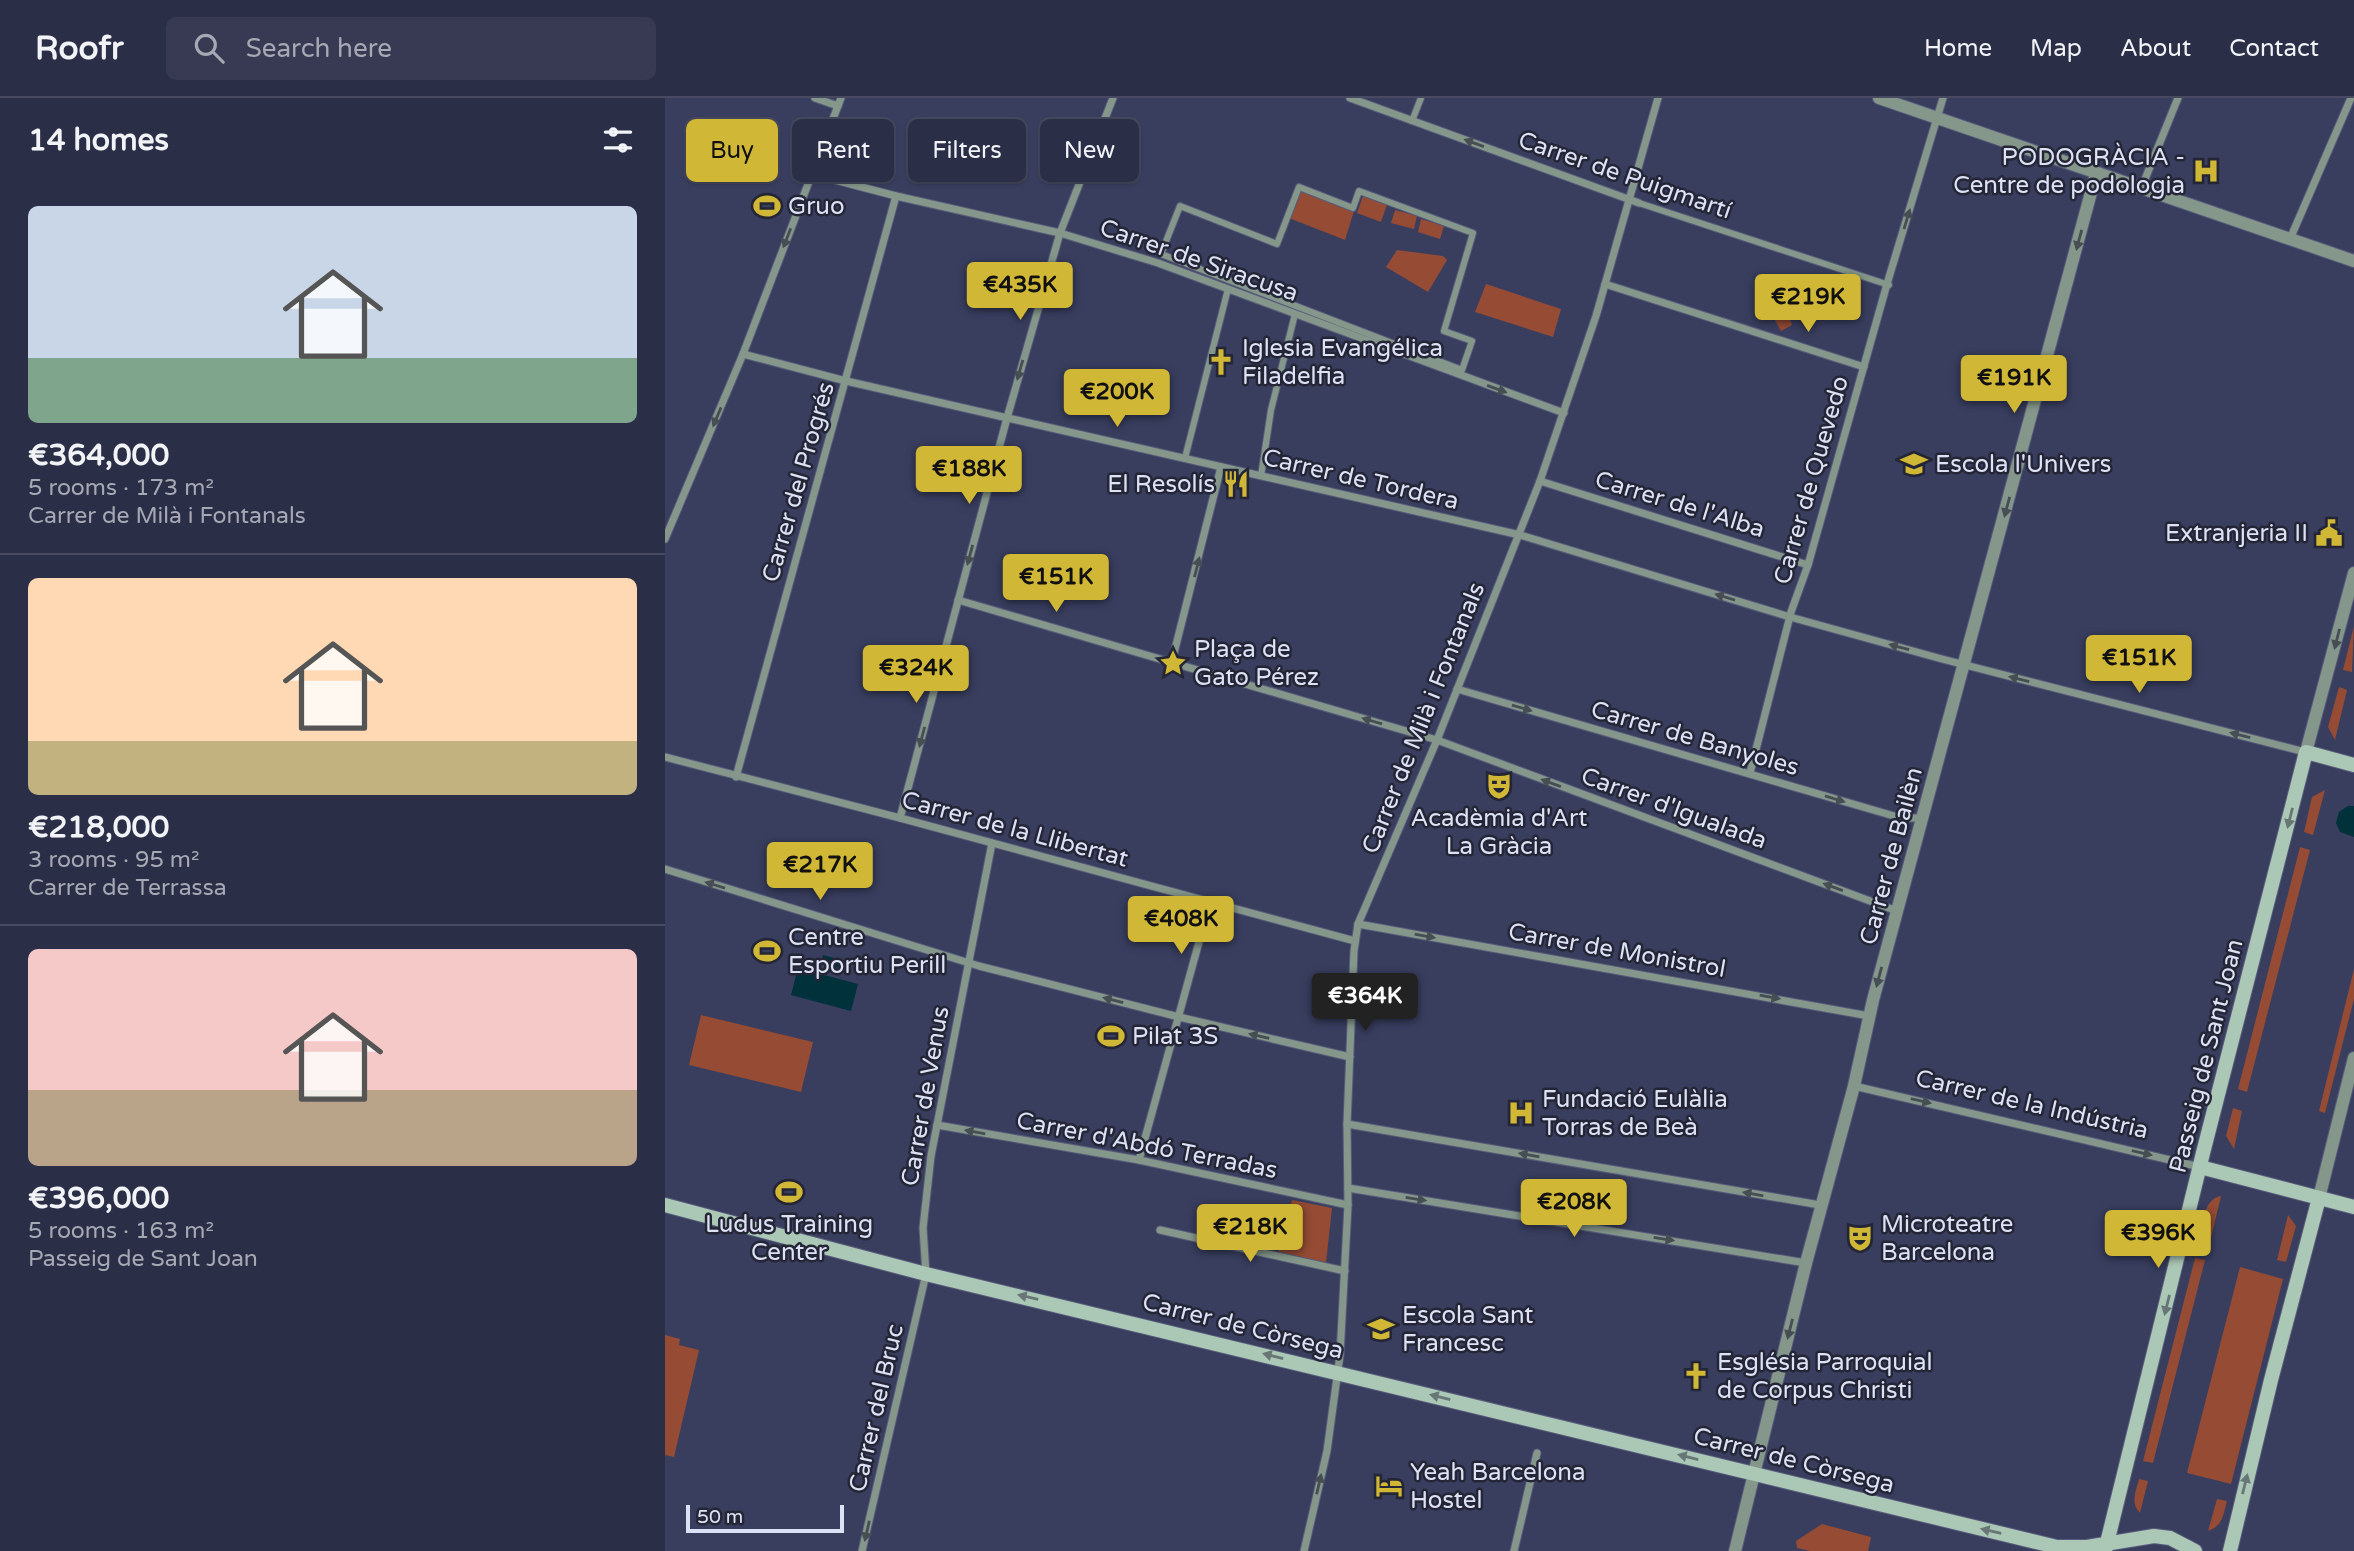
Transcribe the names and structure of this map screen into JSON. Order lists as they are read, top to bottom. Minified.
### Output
{"streets":{"main road":["Passeig de Sant Joan","Carrer de Còrsega"],"street":["Carrer de Puigmartí","Carrer de Siracusa","Carrer de Tordera","Carrer de Quevedo","Carrer del Progrés","Carrer de l'Alba","Carrer de Milà i Fontanals","Carrer de Banyoles","Carrer d'Igualada","Carrer de la Llibertat","Carrer de Bailèn","Carrer de Monistrol","Carrer de Venus","Carrer de la Indústria","Carrer d'Abdó Terradas","Carrer del Bruc"]},"crossings":[["Carrer de Puigmartí","Carrer de Quevedo"],["Carrer de Puigmartí","Carrer de Milà i Fontanals"],["Carrer de Siracusa","Carrer del Progrés"],["Carrer de Siracusa","Carrer de Milà i Fontanals"],["Carrer de Tordera","Carrer de Quevedo"],["Carrer de Tordera","Carrer del Progrés"],["Carrer de Tordera","Carrer de Milà i Fontanals"],["Carrer de Tordera","Carrer de Bailèn"],["Carrer de Tordera","Passeig de Sant Joan"],["Carrer de Quevedo","Carrer de l'Alba"],["Carrer de Quevedo","Carrer de Banyoles"],["Carrer del Progrés","Carrer de la Llibertat"],["Carrer de l'Alba","Carrer de Milà i Fontanals"],["Carrer de Milà i Fontanals","Carrer de Banyoles"],["Carrer de Milà i Fontanals","Carrer d'Igualada"],["Carrer de Milà i Fontanals","Carrer de la Llibertat"],["Carrer de Milà i Fontanals","Carrer de Monistrol"],["Carrer de Milà i Fontanals","Carrer d'Abdó Terradas"],["Carrer de Milà i Fontanals","Carrer de Còrsega"],["Carrer de Banyoles","Carrer de Bailèn"],["Carrer d'Igualada","Carrer de Bailèn"],["Carrer de la Llibertat","Carrer de Venus"],["Carrer de Bailèn","Carrer de Monistrol"],["Carrer de Bailèn","Carrer de la Indústria"],["Carrer de Bailèn","Carrer de Còrsega"],["Passeig de Sant Joan","Carrer de la Indústria"],["Passeig de Sant Joan","Carrer de Còrsega"],["Carrer de Venus","Carrer d'Abdó Terradas"],["Carrer de Venus","Carrer de Còrsega"],["Carrer de Venus","Carrer del Bruc"],["Carrer de Còrsega","Carrer del Bruc"]],"one_way":["Carrer de Puigmartí","Carrer de Siracusa","Carrer de Tordera","Carrer de Banyoles","Carrer d'Igualada","Carrer de Bailèn","Carrer de Monistrol","Passeig de Sant Joan","Carrer de la Indústria","Carrer d'Abdó Terradas","Carrer de Còrsega","Carrer del Bruc"],"places":{"hospital":["PODOGRÀCIA - Centre de podologia","Fundació Eulàlia Torras de Beà"],"sports":["Gruo","Centre Esportiu Perill","Pilat 3S","Ludus Training Center"],"church":["Iglesia Evangélica Filadelfia","Església Parroquial de Corpus Christi"],"school or university":["Escola l'Univers","Escola Sant Francesc"],"restaurant":["El Resolís"],"public building":["Extranjeria II"],"place":["Plaça de Gato Pérez"],"theatre":["Acadèmia d'Art La Gràcia","Microteatre Barcelona"],"hotel":["Yeah Barcelona Hostel"]},"scale_bar":"50 m","page":{"header":"Roofr","search":"Search here","nav":["Home","Map","About","Contact"],"heading":"14 homes","chip":["Buy","Rent","Filters","New"],"list":[{"name":"€364,000","note":"5 rooms · 173 m² · Carrer de Milà i Fontanals"},{"name":"€218,000","note":"3 rooms · 95 m² · Carrer de Terrassa"},{"name":"€396,000","note":"5 rooms · 163 m² · Passeig de Sant Joan"}],"price":["€435K","€219K","€191K","€200K","€188K","€151K","€151K","€324K","€217K","€408K","€364K","€208K","€218K","€396K"],"scale":"50 m"}}
